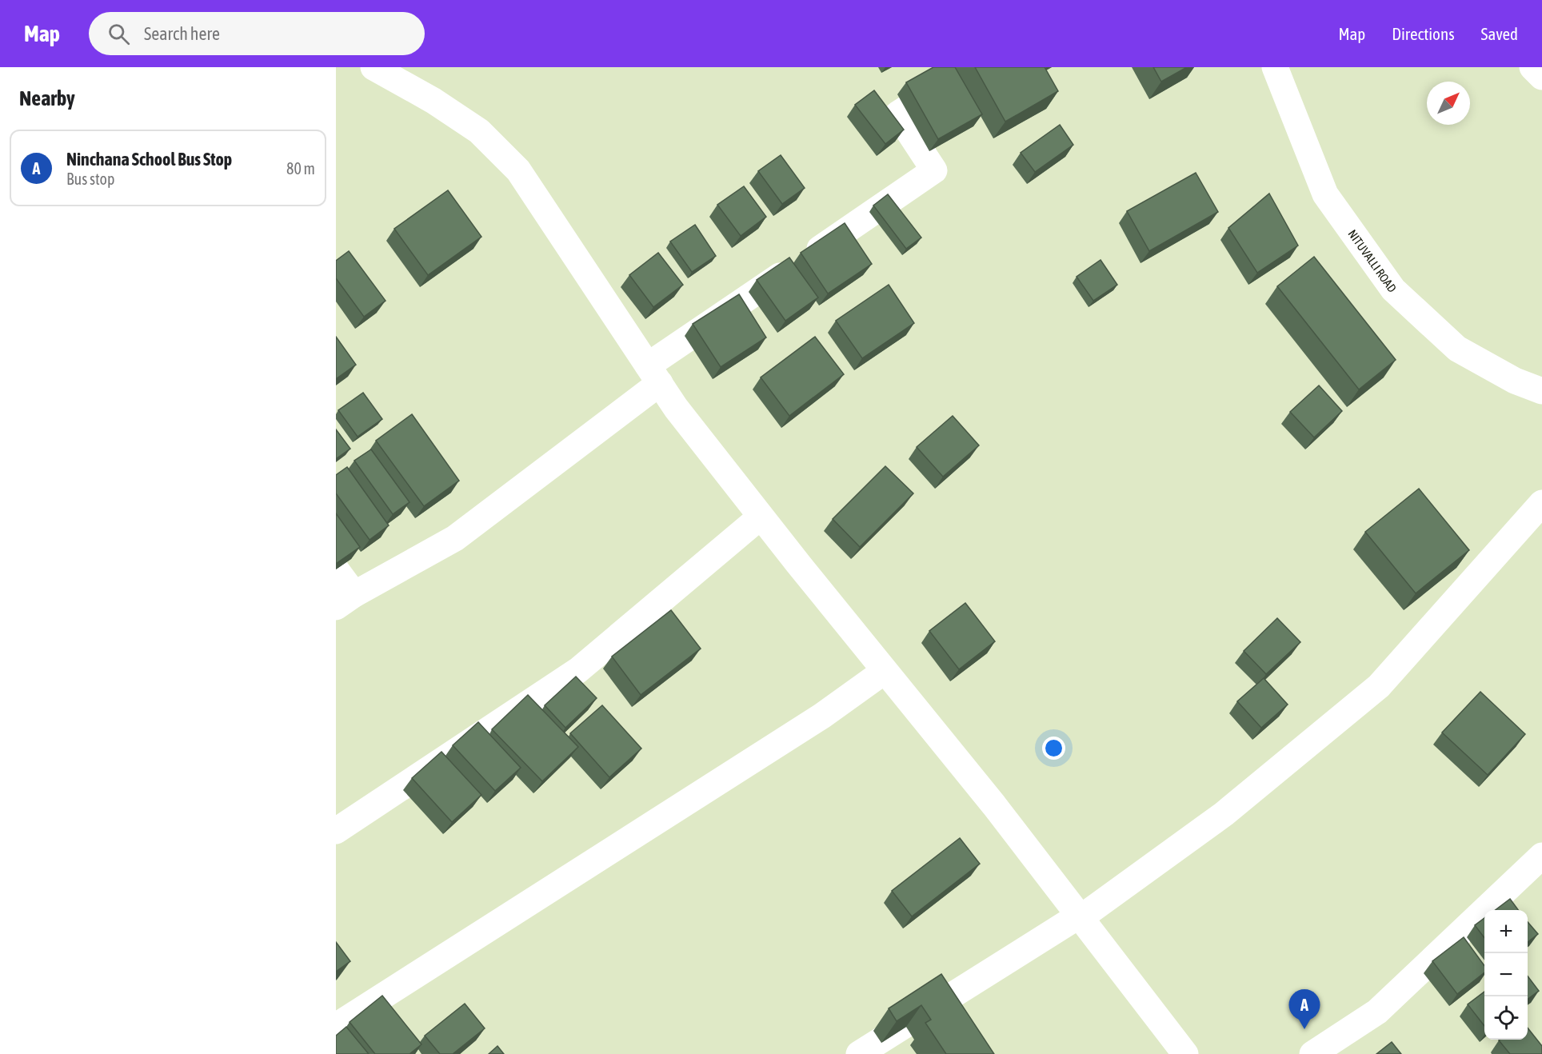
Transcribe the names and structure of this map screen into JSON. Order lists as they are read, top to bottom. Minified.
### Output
{"streets":{"street":["NITUVALLI ROAD"]},"north":"top right","page":{"header":"Map","search":"Search here","nav":["Map","Directions","Saved"],"heading":"Nearby","list":[{"mark":"A","name":"Ninchana School Bus Stop","note":"Bus stop","value":"80 m"}],"map_buttons":["+","−"],"pins":"A"}}
